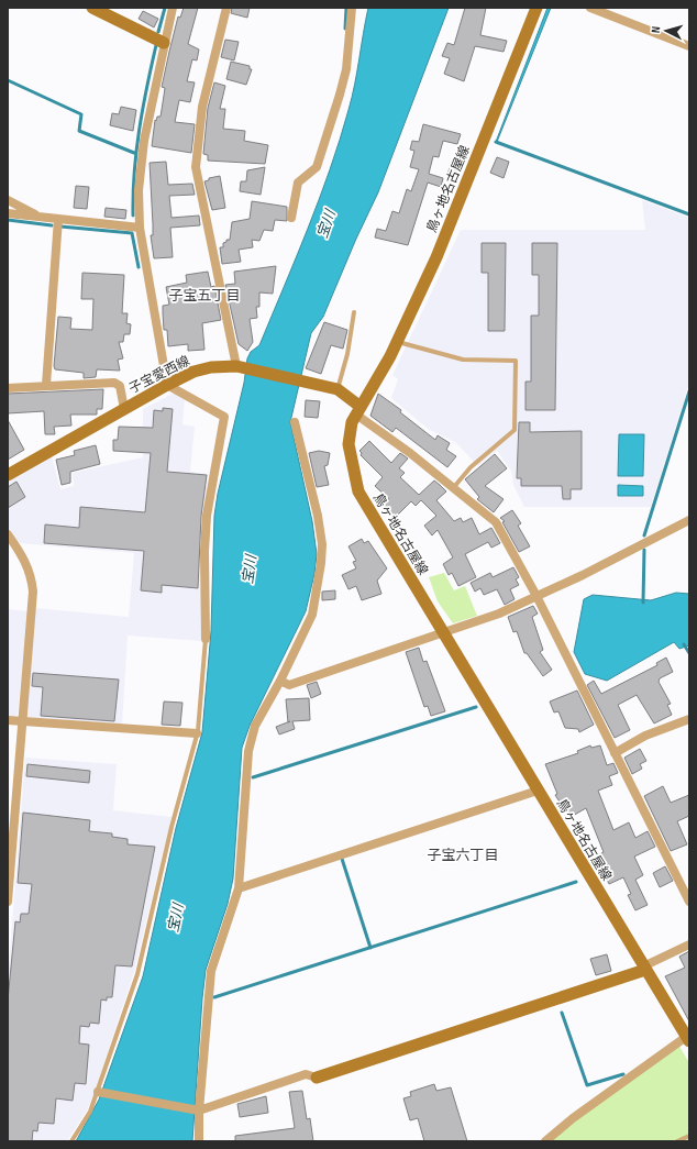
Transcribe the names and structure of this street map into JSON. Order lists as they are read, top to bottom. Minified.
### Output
{"streets":{"main road":["鳥ヶ地名古屋線","子宝愛西線"]},"crossings":[["鳥ヶ地名古屋線","子宝愛西線"]],"districts":["子宝五丁目","子宝六丁目"],"water":["宝川"],"north":"left"}
